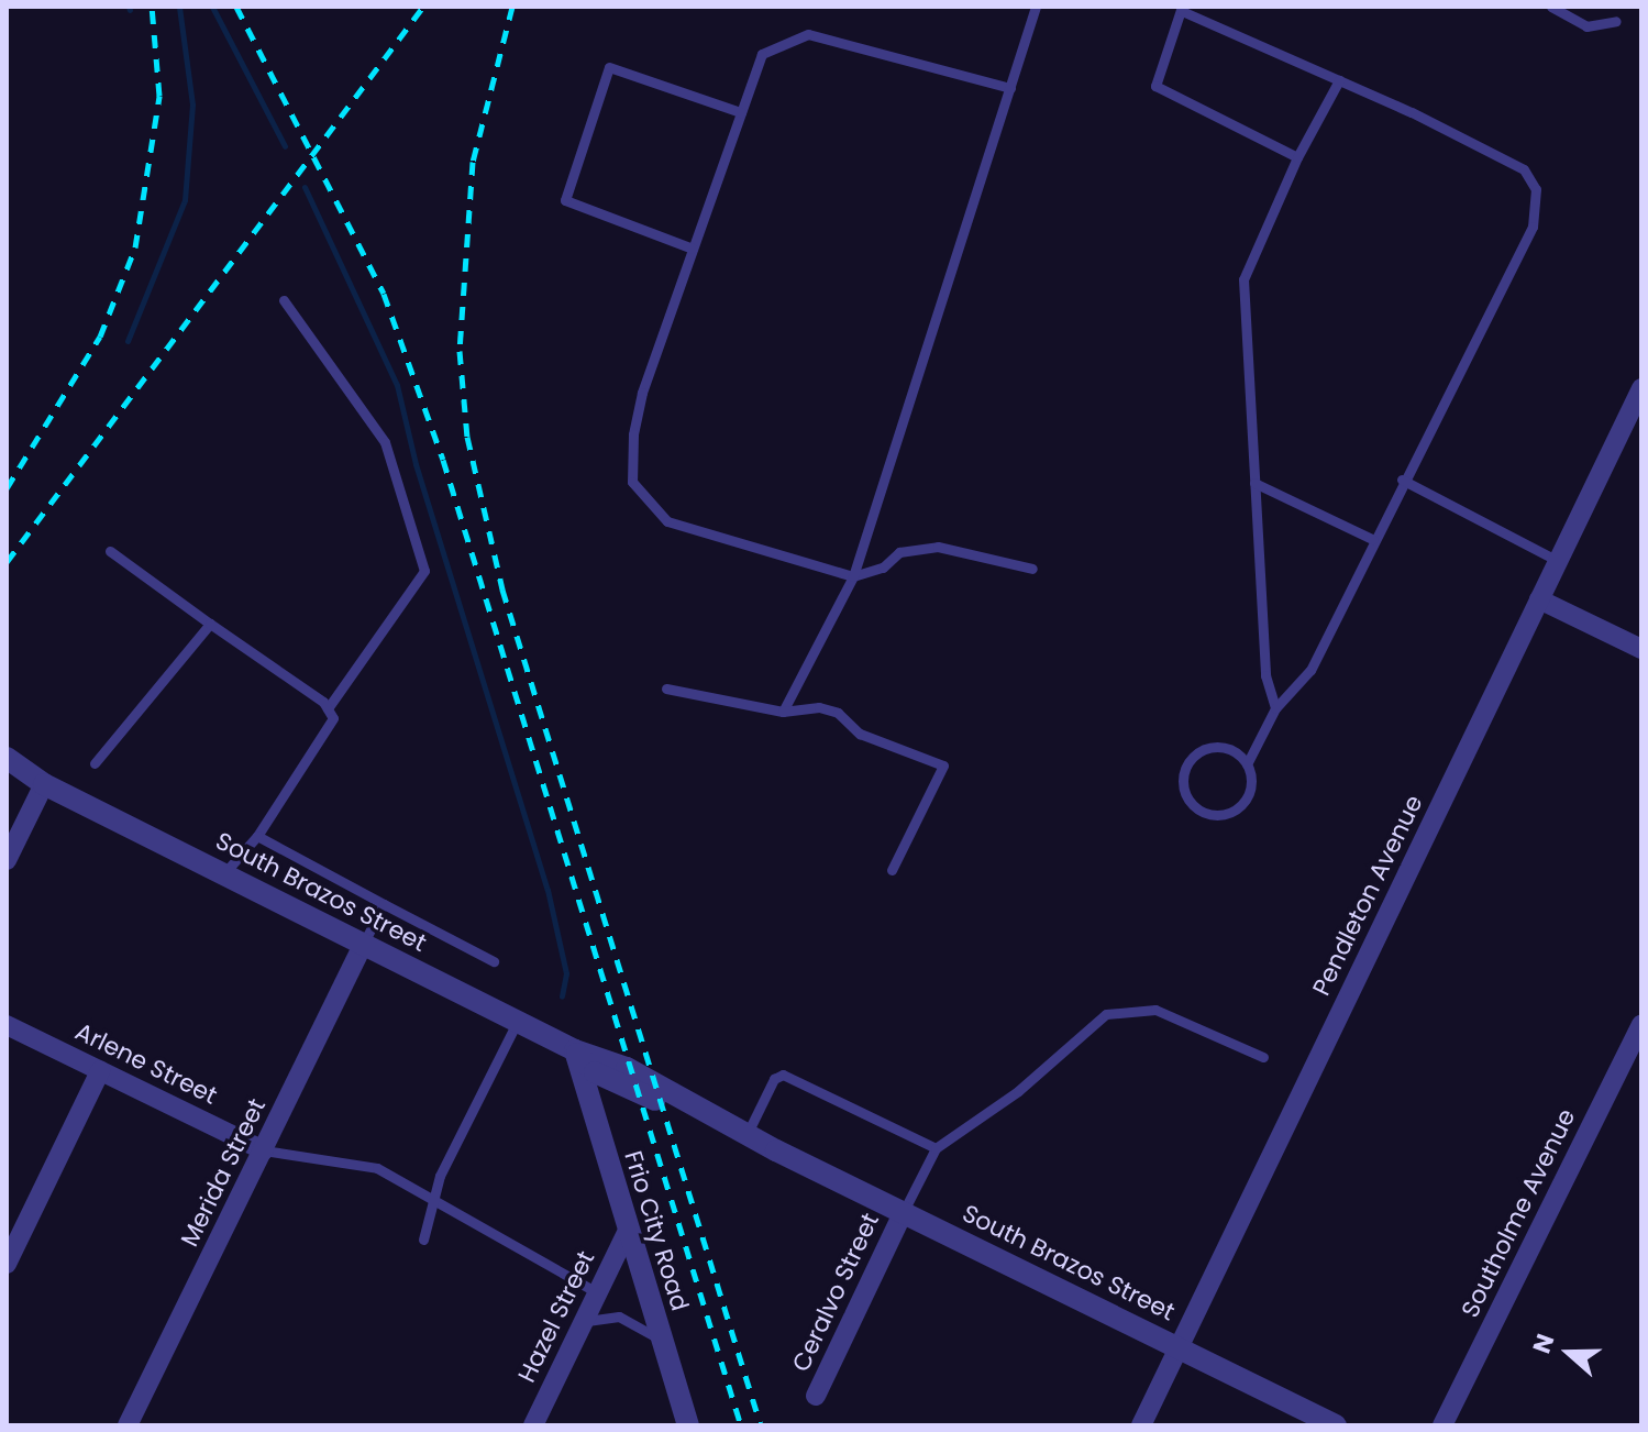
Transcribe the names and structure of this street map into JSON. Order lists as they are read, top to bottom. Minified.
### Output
{"streets":{"street":["South Brazos Street","Pendleton Avenue","Arlene Street","Merida Street","Southolme Avenue","Frio City Road","Ceralvo Street","Hazel Street"]},"crossings":[["South Brazos Street","Pendleton Avenue"],["South Brazos Street","Merida Street"],["South Brazos Street","Frio City Road"],["South Brazos Street","Ceralvo Street"],["Arlene Street","Merida Street"],["Frio City Road","Hazel Street"]],"north":"left"}
